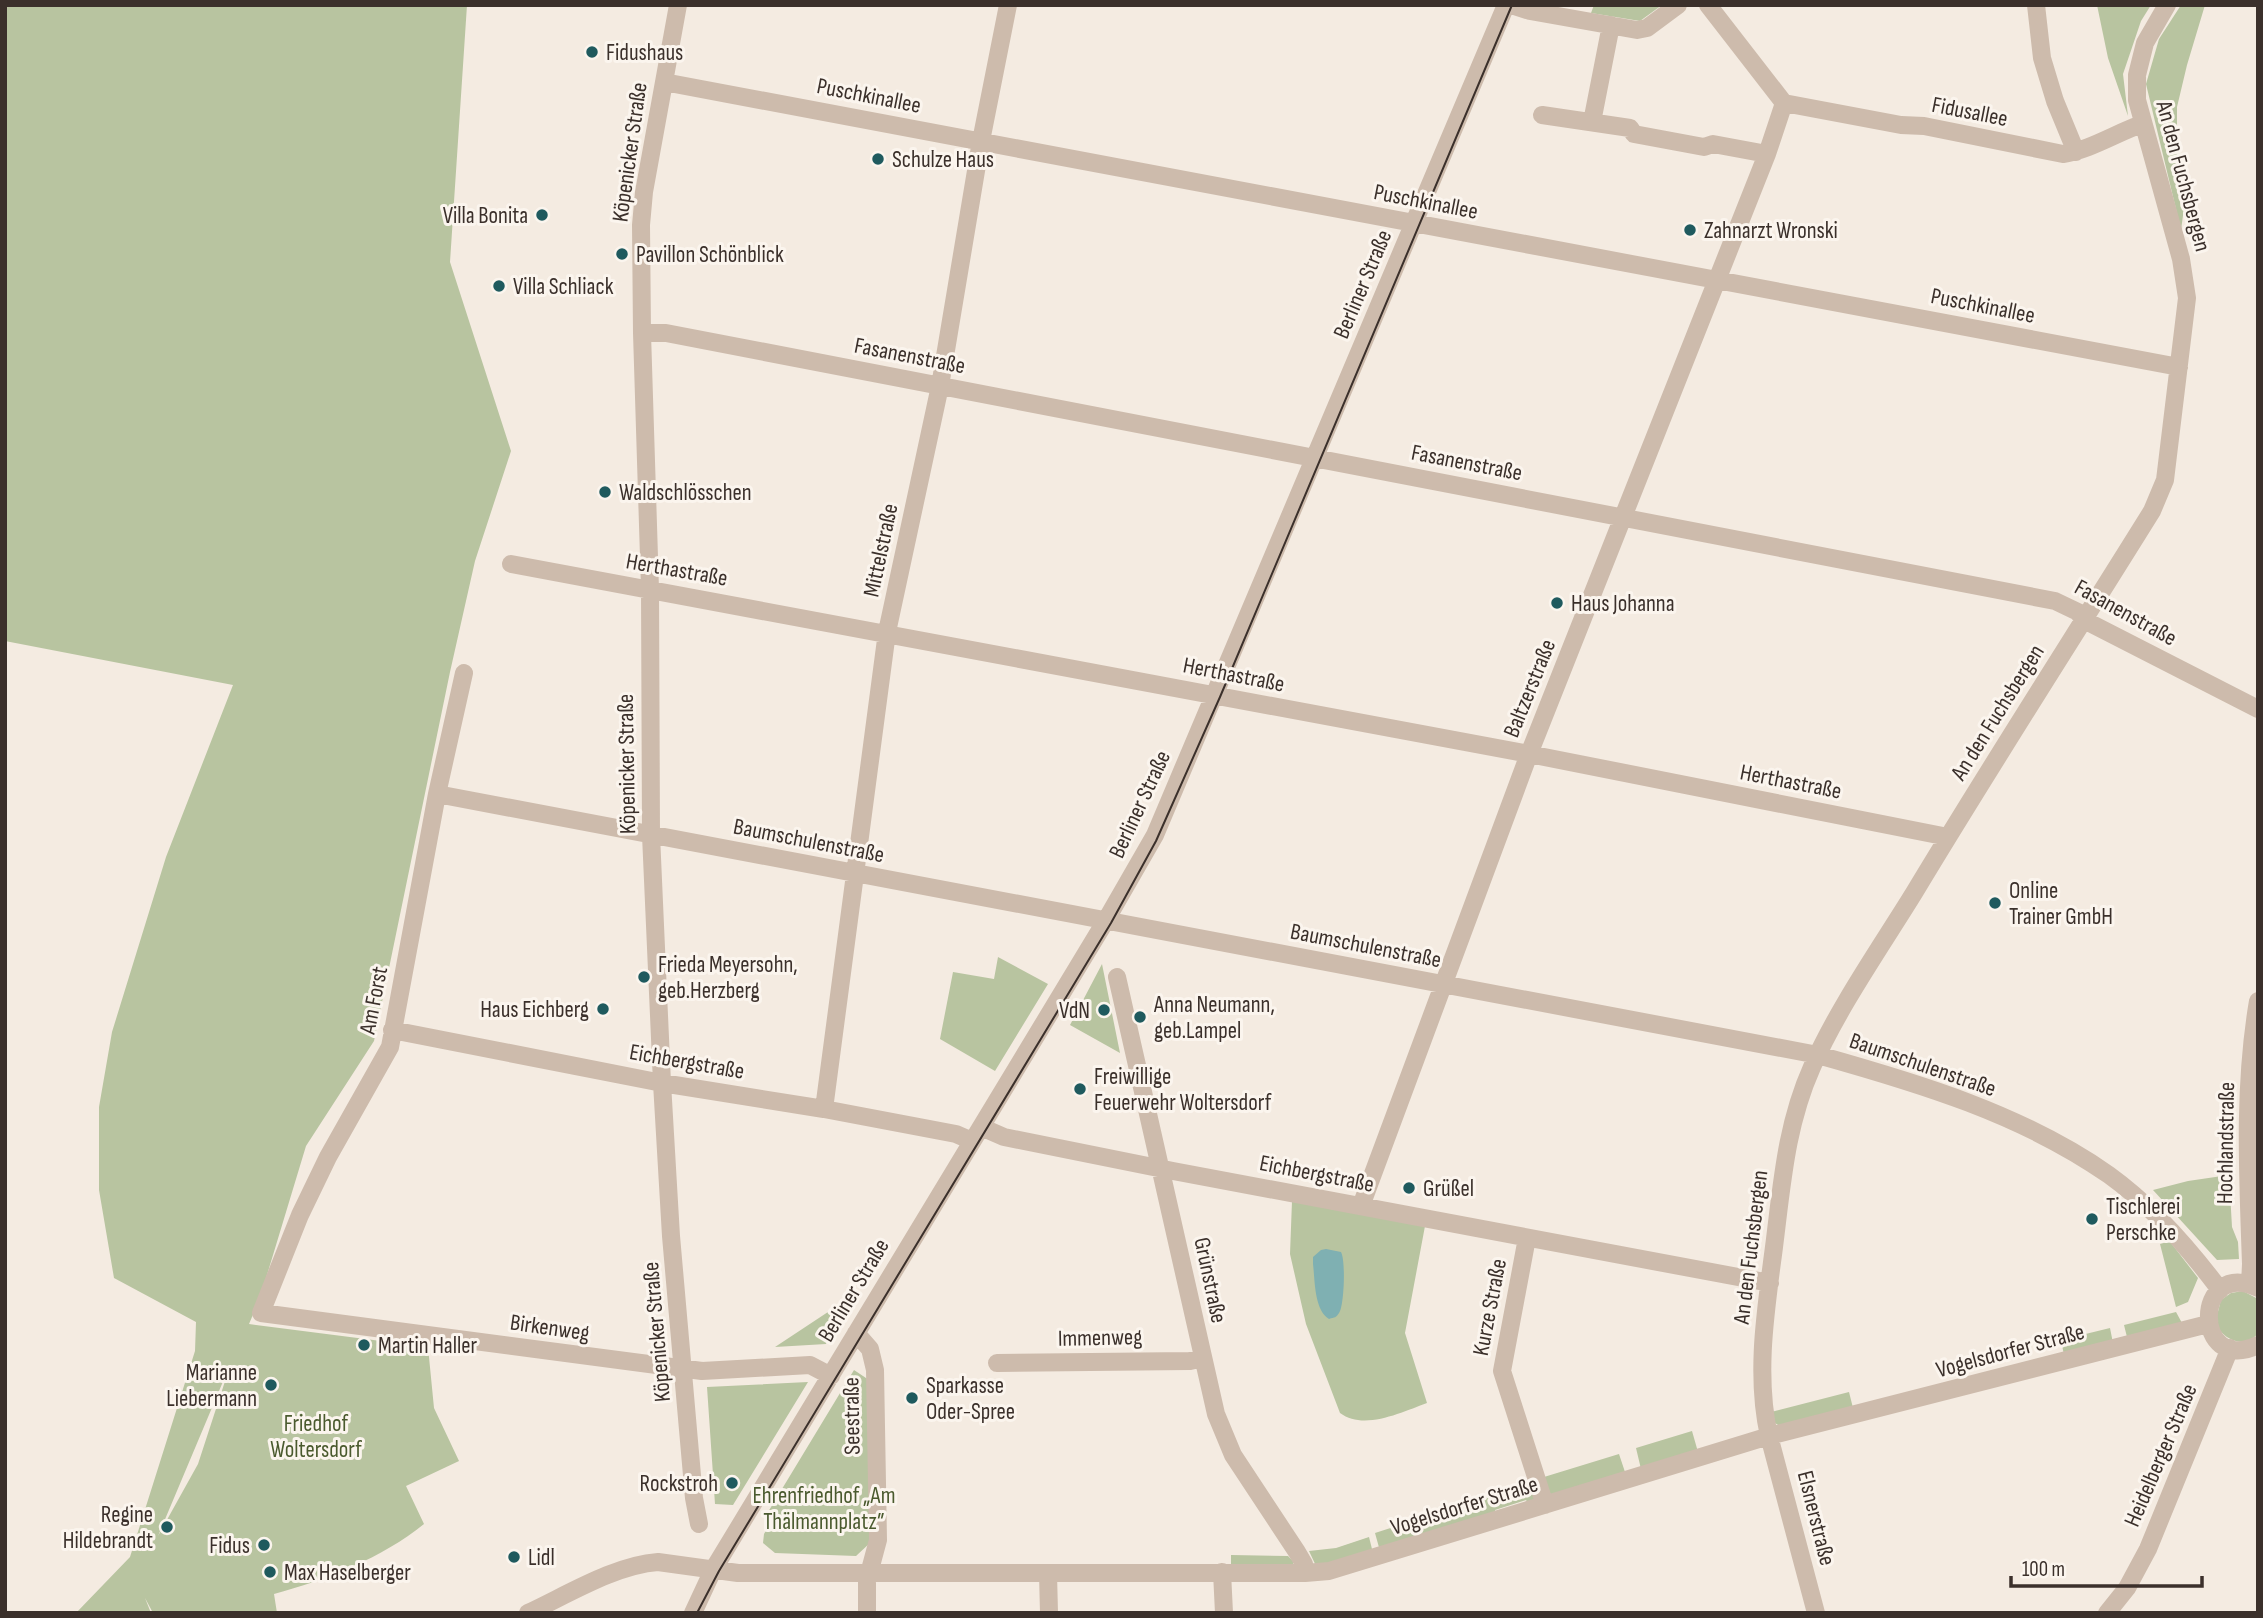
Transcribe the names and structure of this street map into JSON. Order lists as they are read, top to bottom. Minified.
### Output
{"streets":{"street":["Puschkinallee","Fidusallee","Köpenicker Straße","An den Fuchsbergen","Berliner Straße","Fasanenstraße","Mittelstraße","Herthastraße","Baltzerstraße","Baumschulenstraße","Am Forst","Eichbergstraße","Hochlandstraße","Grünstraße","Kurze Straße","Birkenweg","Immenweg","Vogelsdorfer Straße","Seestraße","Heidelberger Straße","Elsnerstraße"]},"crossings":[["Puschkinallee","Köpenicker Straße"],["Puschkinallee","An den Fuchsbergen"],["Puschkinallee","Berliner Straße"],["Puschkinallee","Mittelstraße"],["Puschkinallee","Baltzerstraße"],["Fidusallee","An den Fuchsbergen"],["Köpenicker Straße","Fasanenstraße"],["Köpenicker Straße","Herthastraße"],["Köpenicker Straße","Baumschulenstraße"],["Köpenicker Straße","Eichbergstraße"],["Köpenicker Straße","Birkenweg"],["An den Fuchsbergen","Fasanenstraße"],["An den Fuchsbergen","Herthastraße"],["An den Fuchsbergen","Baumschulenstraße"],["An den Fuchsbergen","Eichbergstraße"],["An den Fuchsbergen","Vogelsdorfer Straße"],["An den Fuchsbergen","Elsnerstraße"],["Berliner Straße","Fasanenstraße"],["Berliner Straße","Herthastraße"],["Berliner Straße","Baumschulenstraße"],["Berliner Straße","Eichbergstraße"],["Berliner Straße","Birkenweg"],["Berliner Straße","Vogelsdorfer Straße"],["Berliner Straße","Seestraße"],["Fasanenstraße","Mittelstraße"],["Fasanenstraße","Baltzerstraße"],["Mittelstraße","Herthastraße"],["Mittelstraße","Baumschulenstraße"],["Mittelstraße","Eichbergstraße"],["Herthastraße","Baltzerstraße"],["Baltzerstraße","Baumschulenstraße"],["Baltzerstraße","Eichbergstraße"],["Baumschulenstraße","Am Forst"],["Am Forst","Eichbergstraße"],["Am Forst","Birkenweg"],["Eichbergstraße","Grünstraße"],["Eichbergstraße","Kurze Straße"],["Grünstraße","Immenweg"],["Grünstraße","Vogelsdorfer Straße"],["Kurze Straße","Vogelsdorfer Straße"],["Vogelsdorfer Straße","Seestraße"],["Vogelsdorfer Straße","Elsnerstraße"]],"parks":["Friedhof Woltersdorf","Ehrenfriedhof „Am Thälmannplatz”"],"places":["Fidushaus","Schulze Haus","Villa Bonita","Zahnarzt Wronski","Pavillon Schönblick","Villa Schliack","Waldschlösschen","Haus Johanna","Online Trainer GmbH","Frieda Meyersohn, geb.Herzberg","Haus Eichberg","VdN","Anna Neumann, geb.Lampel","Freiwillige Feuerwehr Woltersdorf","Grüßel","Tischlerei Perschke","Martin Haller","Marianne Liebermann","Sparkasse Oder-Spree","Rockstroh","Regine Hildebrandt","Fidus","Lidl","Max Haselberger"],"scale_bar":"100 m"}
